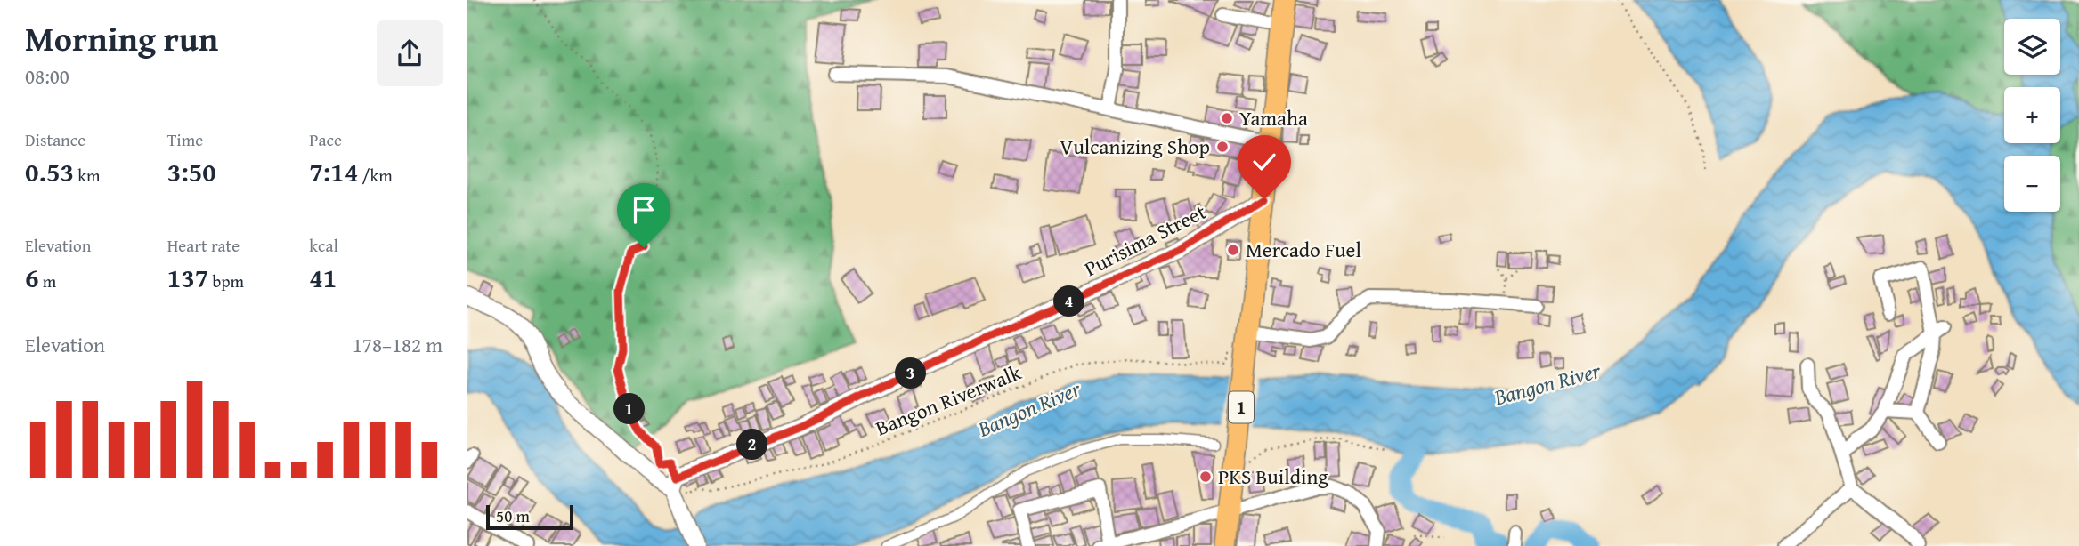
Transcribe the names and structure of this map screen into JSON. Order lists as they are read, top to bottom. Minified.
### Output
{"streets":{"highway":["1"],"street":["Purisima Street"],"path":["Bangon Riverwalk"]},"crossings":[["Purisima Street","Bangon Riverwalk"],["Purisima Street","1"]],"water":["Bangon River"],"places":["Yamaha","Vulcanizing Shop","Mercado Fuel","PKS Building"],"scale_bar":"50 m","page":{"heading":["Morning run","08:00"],"map_buttons":["+","−"],"stats":[["Distance","0.53 km"],["Time","3:50"],["Pace","7:14 /km"],["Elevation","6 m"],["Heart rate","137 bpm"],["kcal","41"]],"pins":["4","3","1","2"],"chart":["Elevation","178–182 m"],"scale":"50 m"}}
